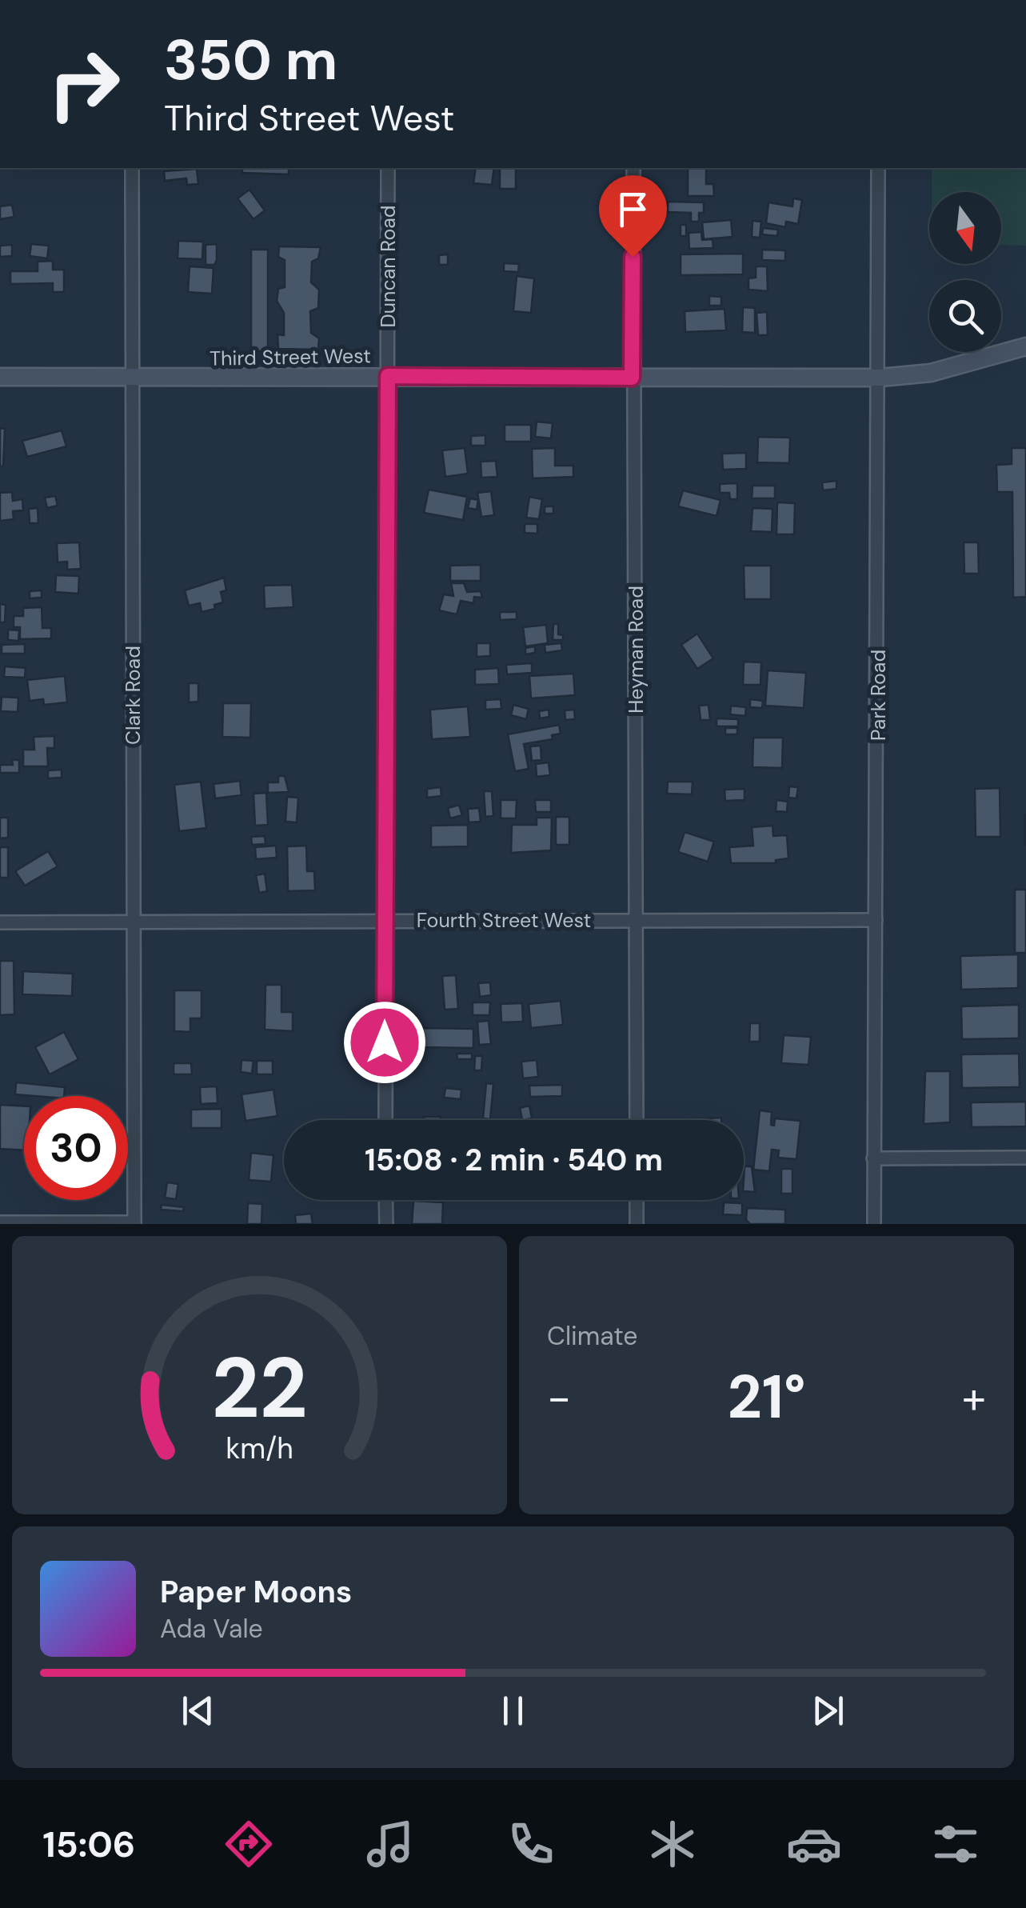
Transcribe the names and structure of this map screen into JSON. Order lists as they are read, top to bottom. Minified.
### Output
{"streets":{"main road":["Third Street West"],"street":["Duncan Road","Heyman Road","Clark Road","Park Road","Fourth Street West"]},"crossings":[["Duncan Road","Third Street West"],["Duncan Road","Fourth Street West"],["Third Street West","Heyman Road"],["Third Street West","Clark Road"],["Third Street West","Park Road"],["Heyman Road","Fourth Street West"],["Clark Road","Fourth Street West"],["Park Road","Fourth Street West"]],"north":"bottom","page":{"turn":["350 m","Third Street West"],"limit":"30","trip":"15:08 · 2 min · 540 m","tile":"Climate","heat":["−","21°","+"],"song":["Paper Moons","Ada Vale"],"tabs":"15:06","gauge":["22","km/h"]}}
